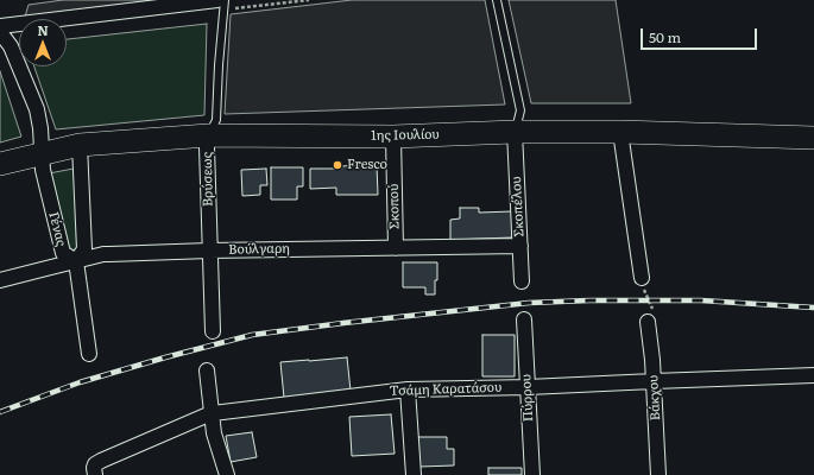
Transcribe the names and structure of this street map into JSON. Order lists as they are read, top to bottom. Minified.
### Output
{"streets":{"main road":["1ης Ιουλίου"],"street":["Βρύσεως","Σκοπού","Σκοπέλου","Γένας","Βούλγαρη","Τσάμη Καρατάσου","Πύρρου","Βάκχου"]},"crossings":[["1ης Ιουλίου","Βρύσεως"],["1ης Ιουλίου","Σκοπού"],["1ης Ιουλίου","Σκοπέλου"],["1ης Ιουλίου","Γένας"],["Βρύσεως","Βούλγαρη"],["Σκοπού","Βούλγαρη"],["Σκοπέλου","Βούλγαρη"],["Γένας","Βούλγαρη"],["Τσάμη Καρατάσου","Πύρρου"],["Τσάμη Καρατάσου","Βάκχου"]],"places":["Fresco"],"scale_bar":"50 m","north":"top"}
